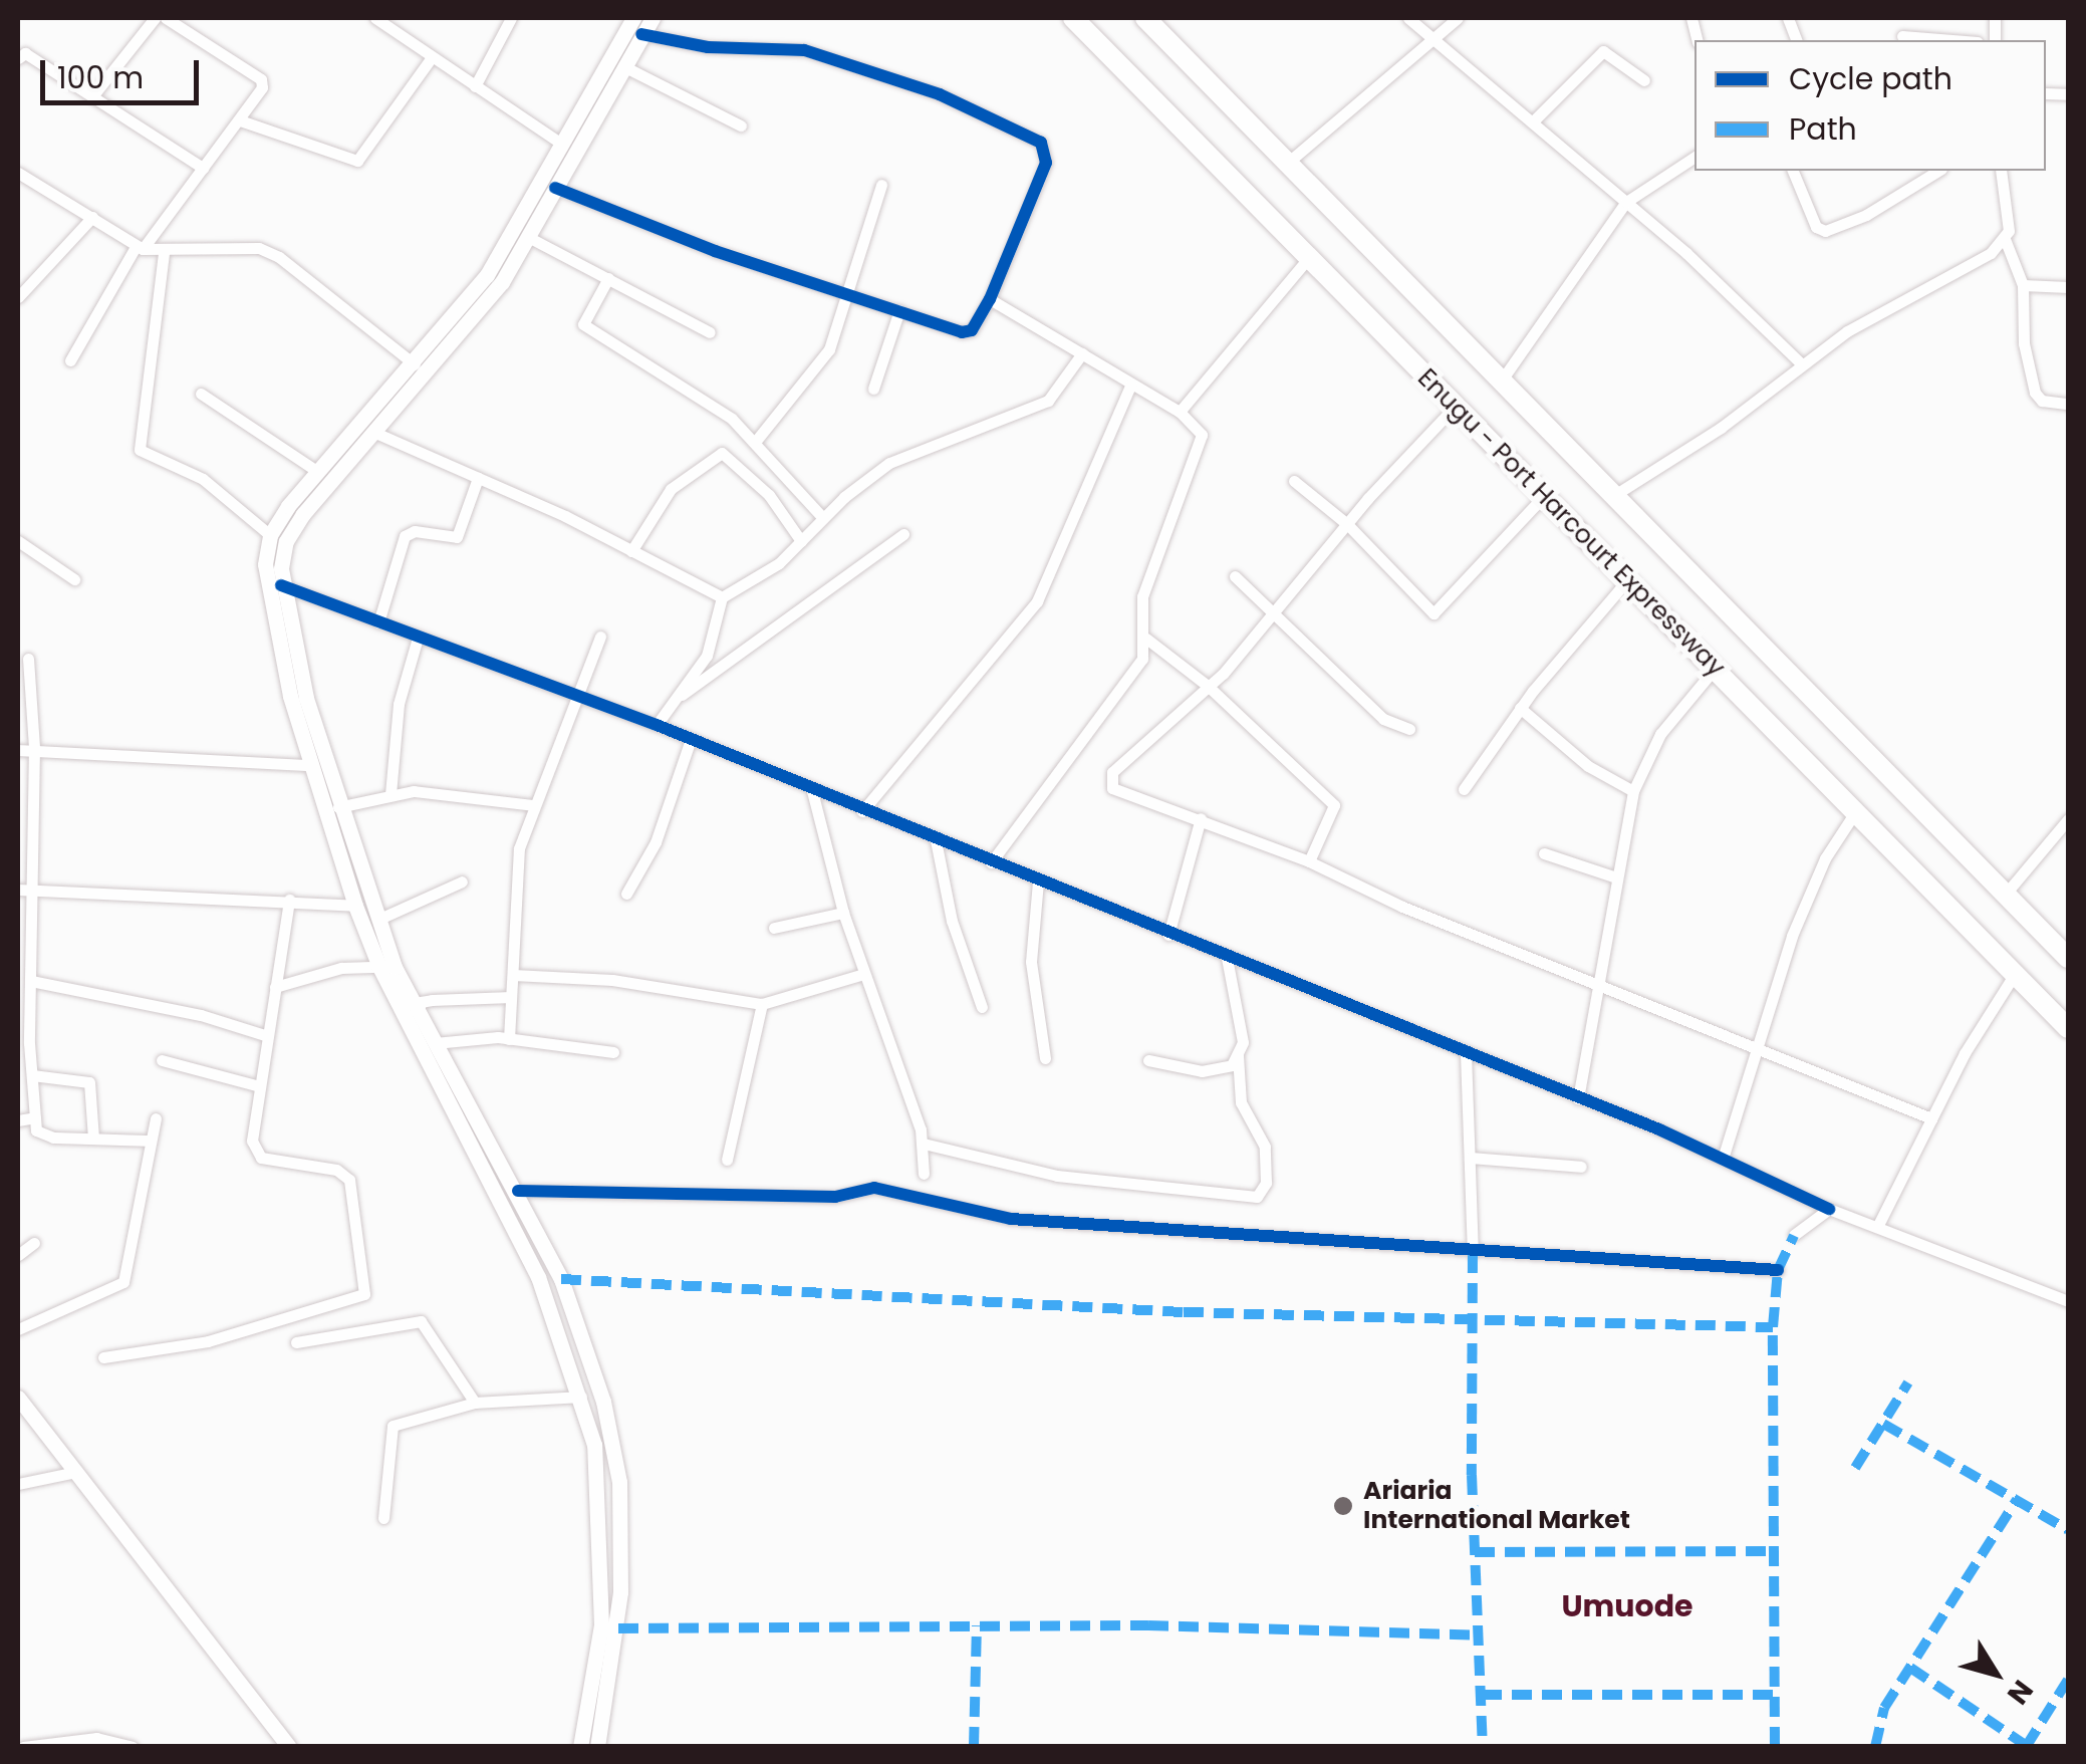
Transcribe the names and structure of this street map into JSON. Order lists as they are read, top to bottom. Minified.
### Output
{"streets":{"highway":["Enugu - Port Harcourt Expressway"]},"districts":["Umuode"],"places":["Ariaria International Market"],"legend":["Cycle path","Path"],"scale_bar":"100 m","north":"bottom right"}
